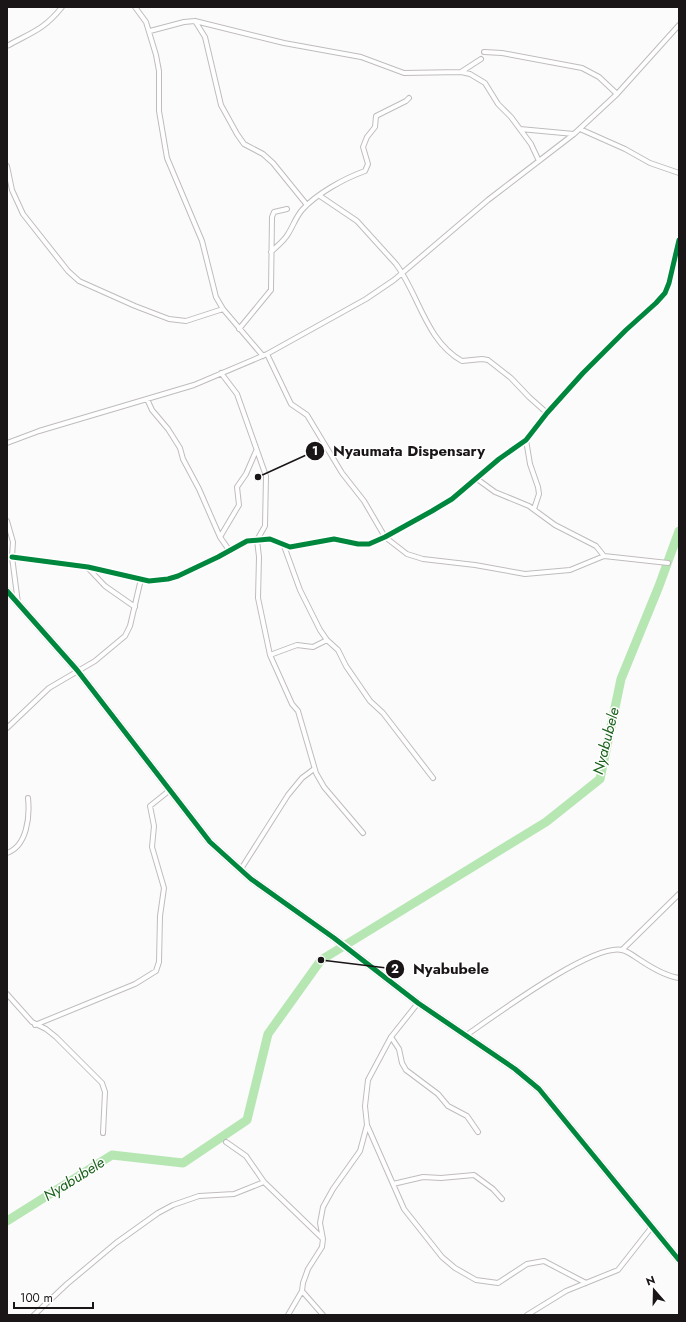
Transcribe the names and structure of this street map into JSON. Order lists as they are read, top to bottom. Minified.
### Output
{"water":["Nyabubele"],"places":["Nyaumata Dispensary","Nyabubele"],"scale_bar":"100 m","north":"top"}
